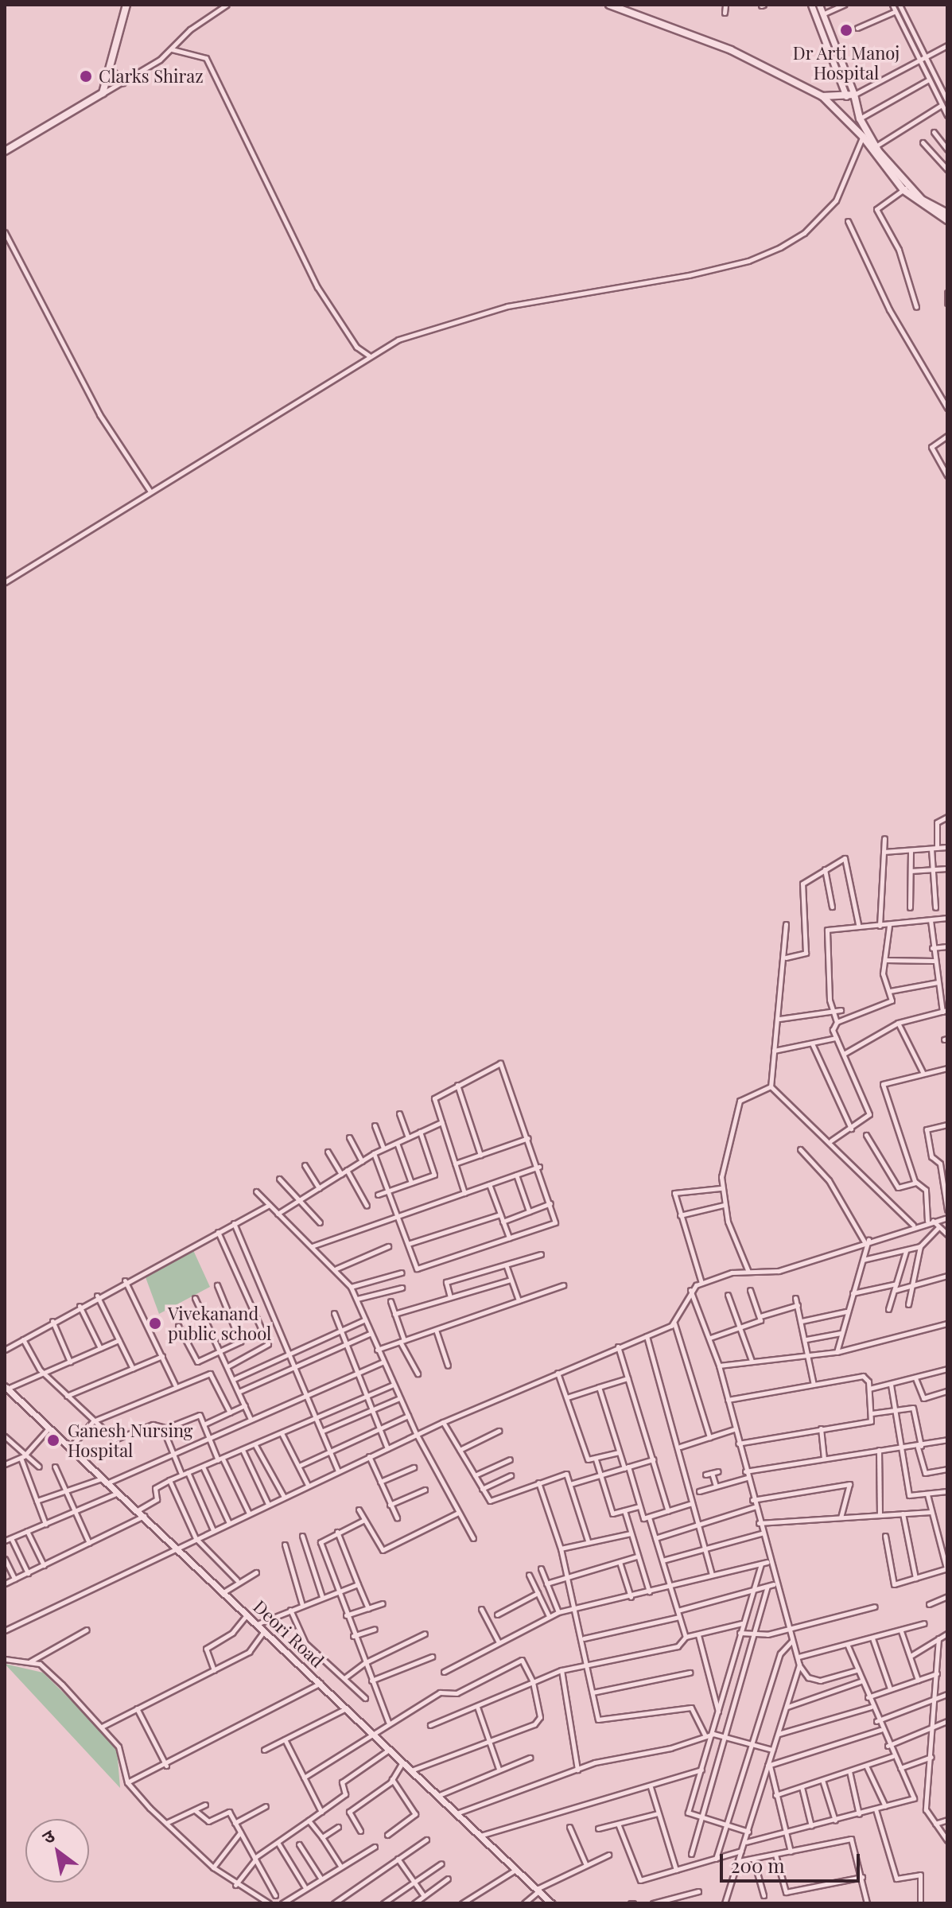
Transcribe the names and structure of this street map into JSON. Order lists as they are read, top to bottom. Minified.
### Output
{"streets":{"street":["Deori Road"]},"places":["Dr Arti Manoj Hospital","Clarks Shiraz","Vivekanand public school","Ganesh Nursing Hospital"],"scale_bar":"200 m","north":"top left"}
